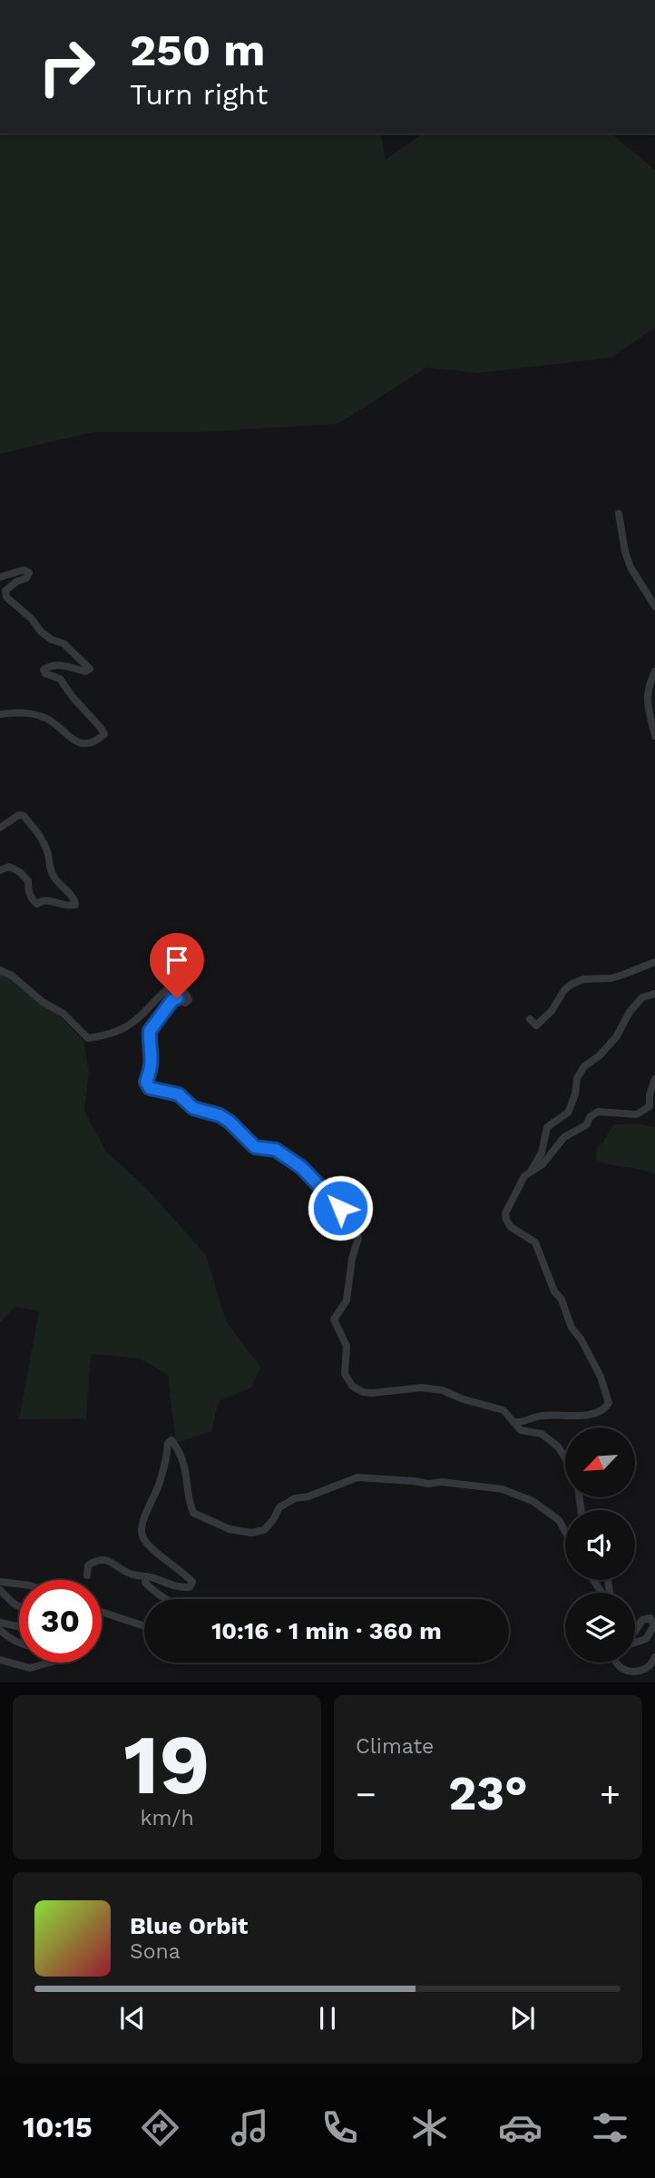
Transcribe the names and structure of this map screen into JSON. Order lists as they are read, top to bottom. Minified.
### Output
{"north":"bottom left","page":{"turn":["250 m","Turn right"],"limit":"30","trip":"10:16 · 1 min · 360 m","tile":[["19","km/h"],"Climate"],"heat":["−","23°","+"],"song":["Blue Orbit","Sona"],"tabs":"10:15"}}
